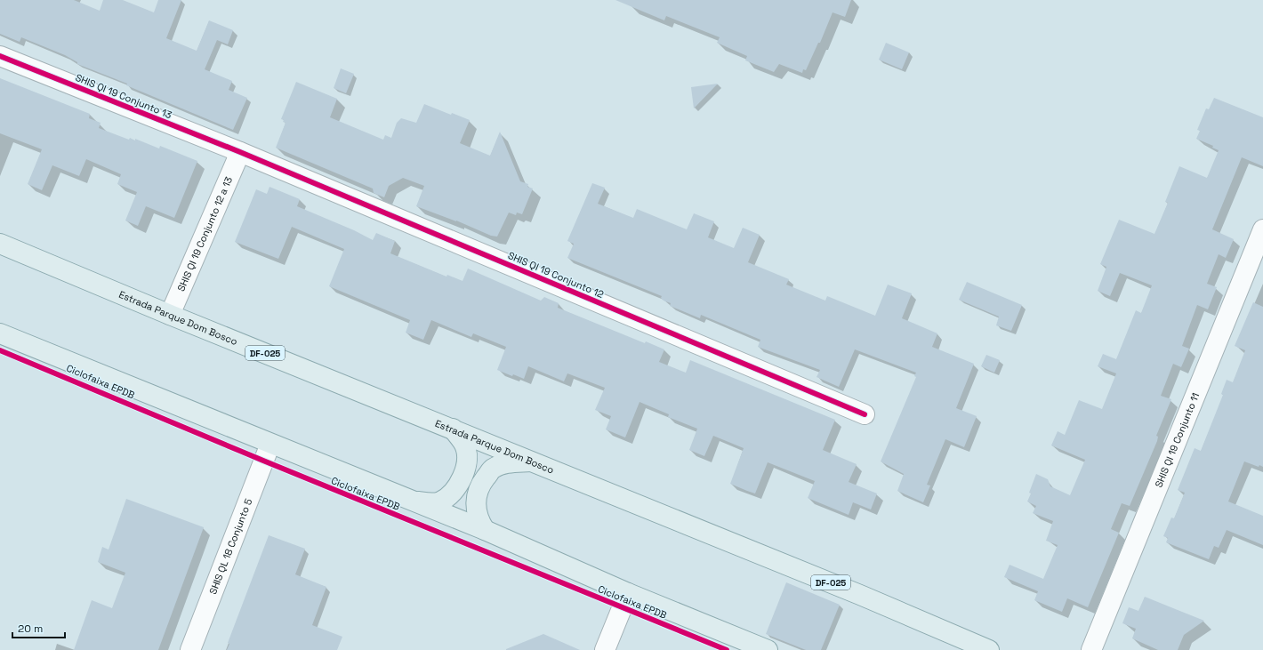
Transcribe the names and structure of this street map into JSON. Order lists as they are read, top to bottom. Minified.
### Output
{"streets":{"main road":["Estrada Parque Dom Bosco","DF-025"],"street":["SHIS QI 19 Conjunto 13","SHIS QI 19 Conjunto 12 a 13","SHIS QI 19 Conjunto 12","SHIS QI 19 Conjunto 11","SHIS QL 18 Conjunto 5"],"cycle path":["Ciclofaixa EPDB"]},"crossings":[["SHIS QI 19 Conjunto 13","SHIS QI 19 Conjunto 12 a 13"],["SHIS QI 19 Conjunto 13","SHIS QI 19 Conjunto 12"],["SHIS QI 19 Conjunto 12 a 13","SHIS QI 19 Conjunto 12"],["SHIS QI 19 Conjunto 12 a 13","Estrada Parque Dom Bosco"]],"scale_bar":"20 m"}
